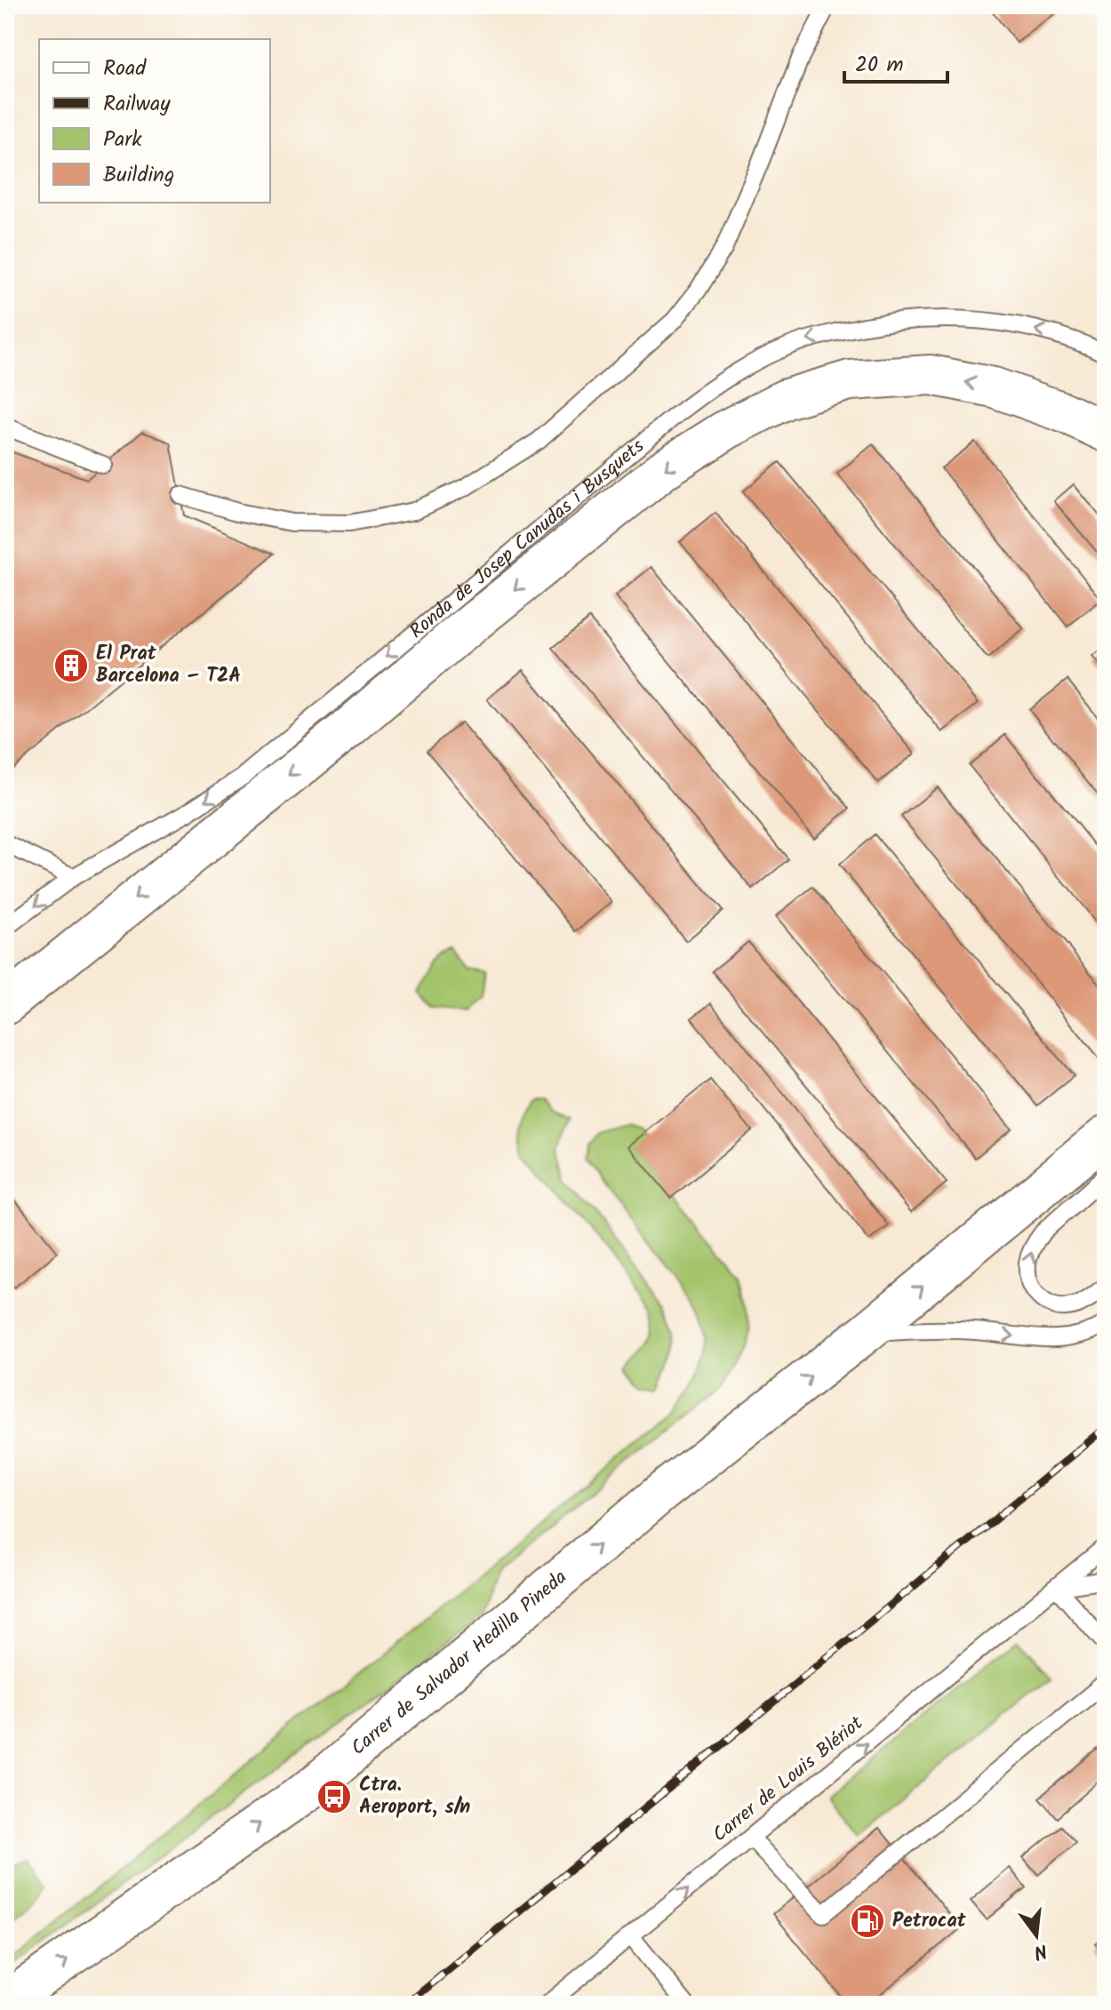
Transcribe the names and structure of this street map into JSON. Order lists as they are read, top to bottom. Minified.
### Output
{"streets":{"main road":["Ronda de Josep Canudas i Busquets","Carrer de Salvador Hedilla Pineda"],"lane":["Carrer de Louis Blériot"]},"one_way":["Ronda de Josep Canudas i Busquets","Carrer de Salvador Hedilla Pineda","Carrer de Louis Blériot"],"places":{"building":["El Prat Barcelona – T2A"],"bus stop":["Ctra. Aeroport, s/n"],"fuel station":["Petrocat"]},"legend":["Road","Railway","Park","Building"],"scale_bar":"20 m","north":"bottom"}
